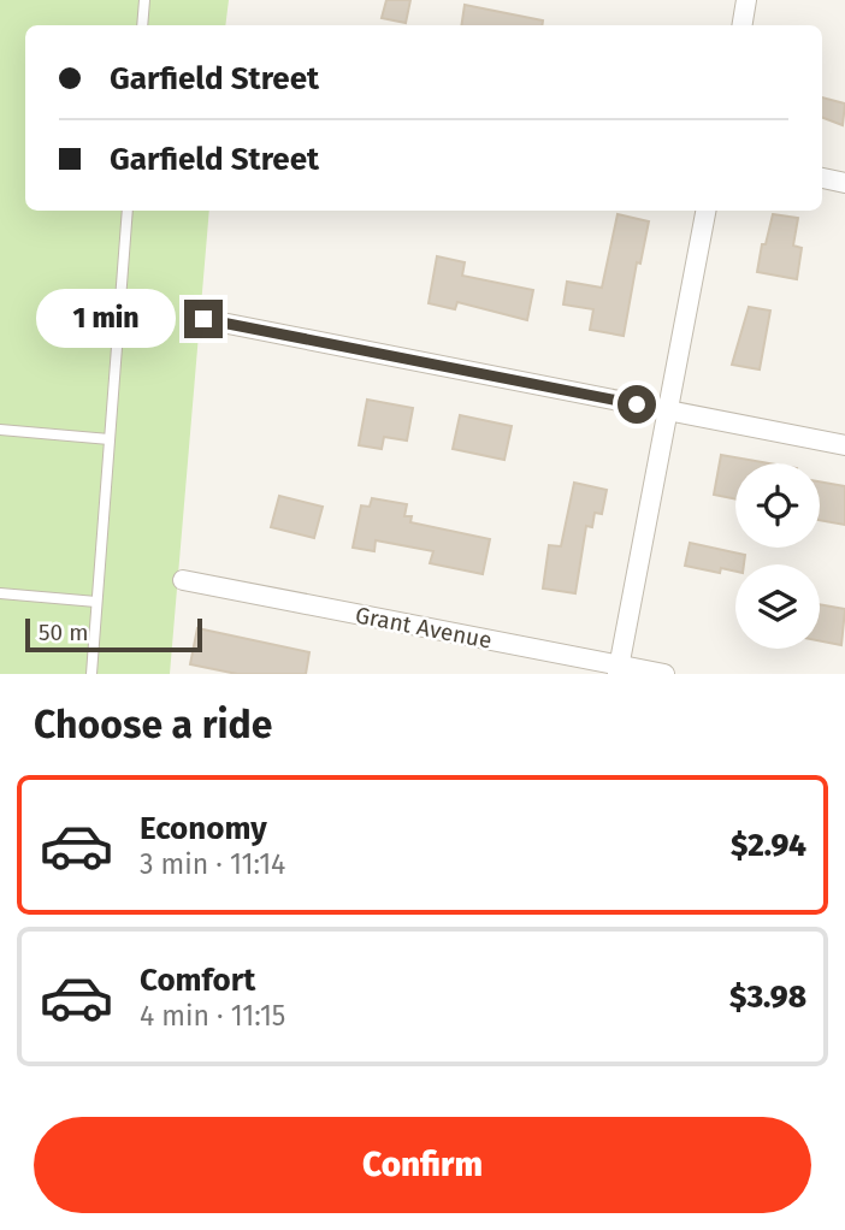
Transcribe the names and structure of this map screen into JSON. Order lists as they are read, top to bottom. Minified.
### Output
{"streets":{"street":["Grant Avenue"]},"scale_bar":"50 m","page":{"banner":["Garfield Street","Garfield Street"],"bubble":"1 min","scale":"50 m","heading":"Choose a ride","list":[{"name":"Economy","note":"3 min · 11:14","value":"$2.94"},{"name":"Comfort","note":"4 min · 11:15","value":"$3.98"}],"buttons":"Confirm"}}
